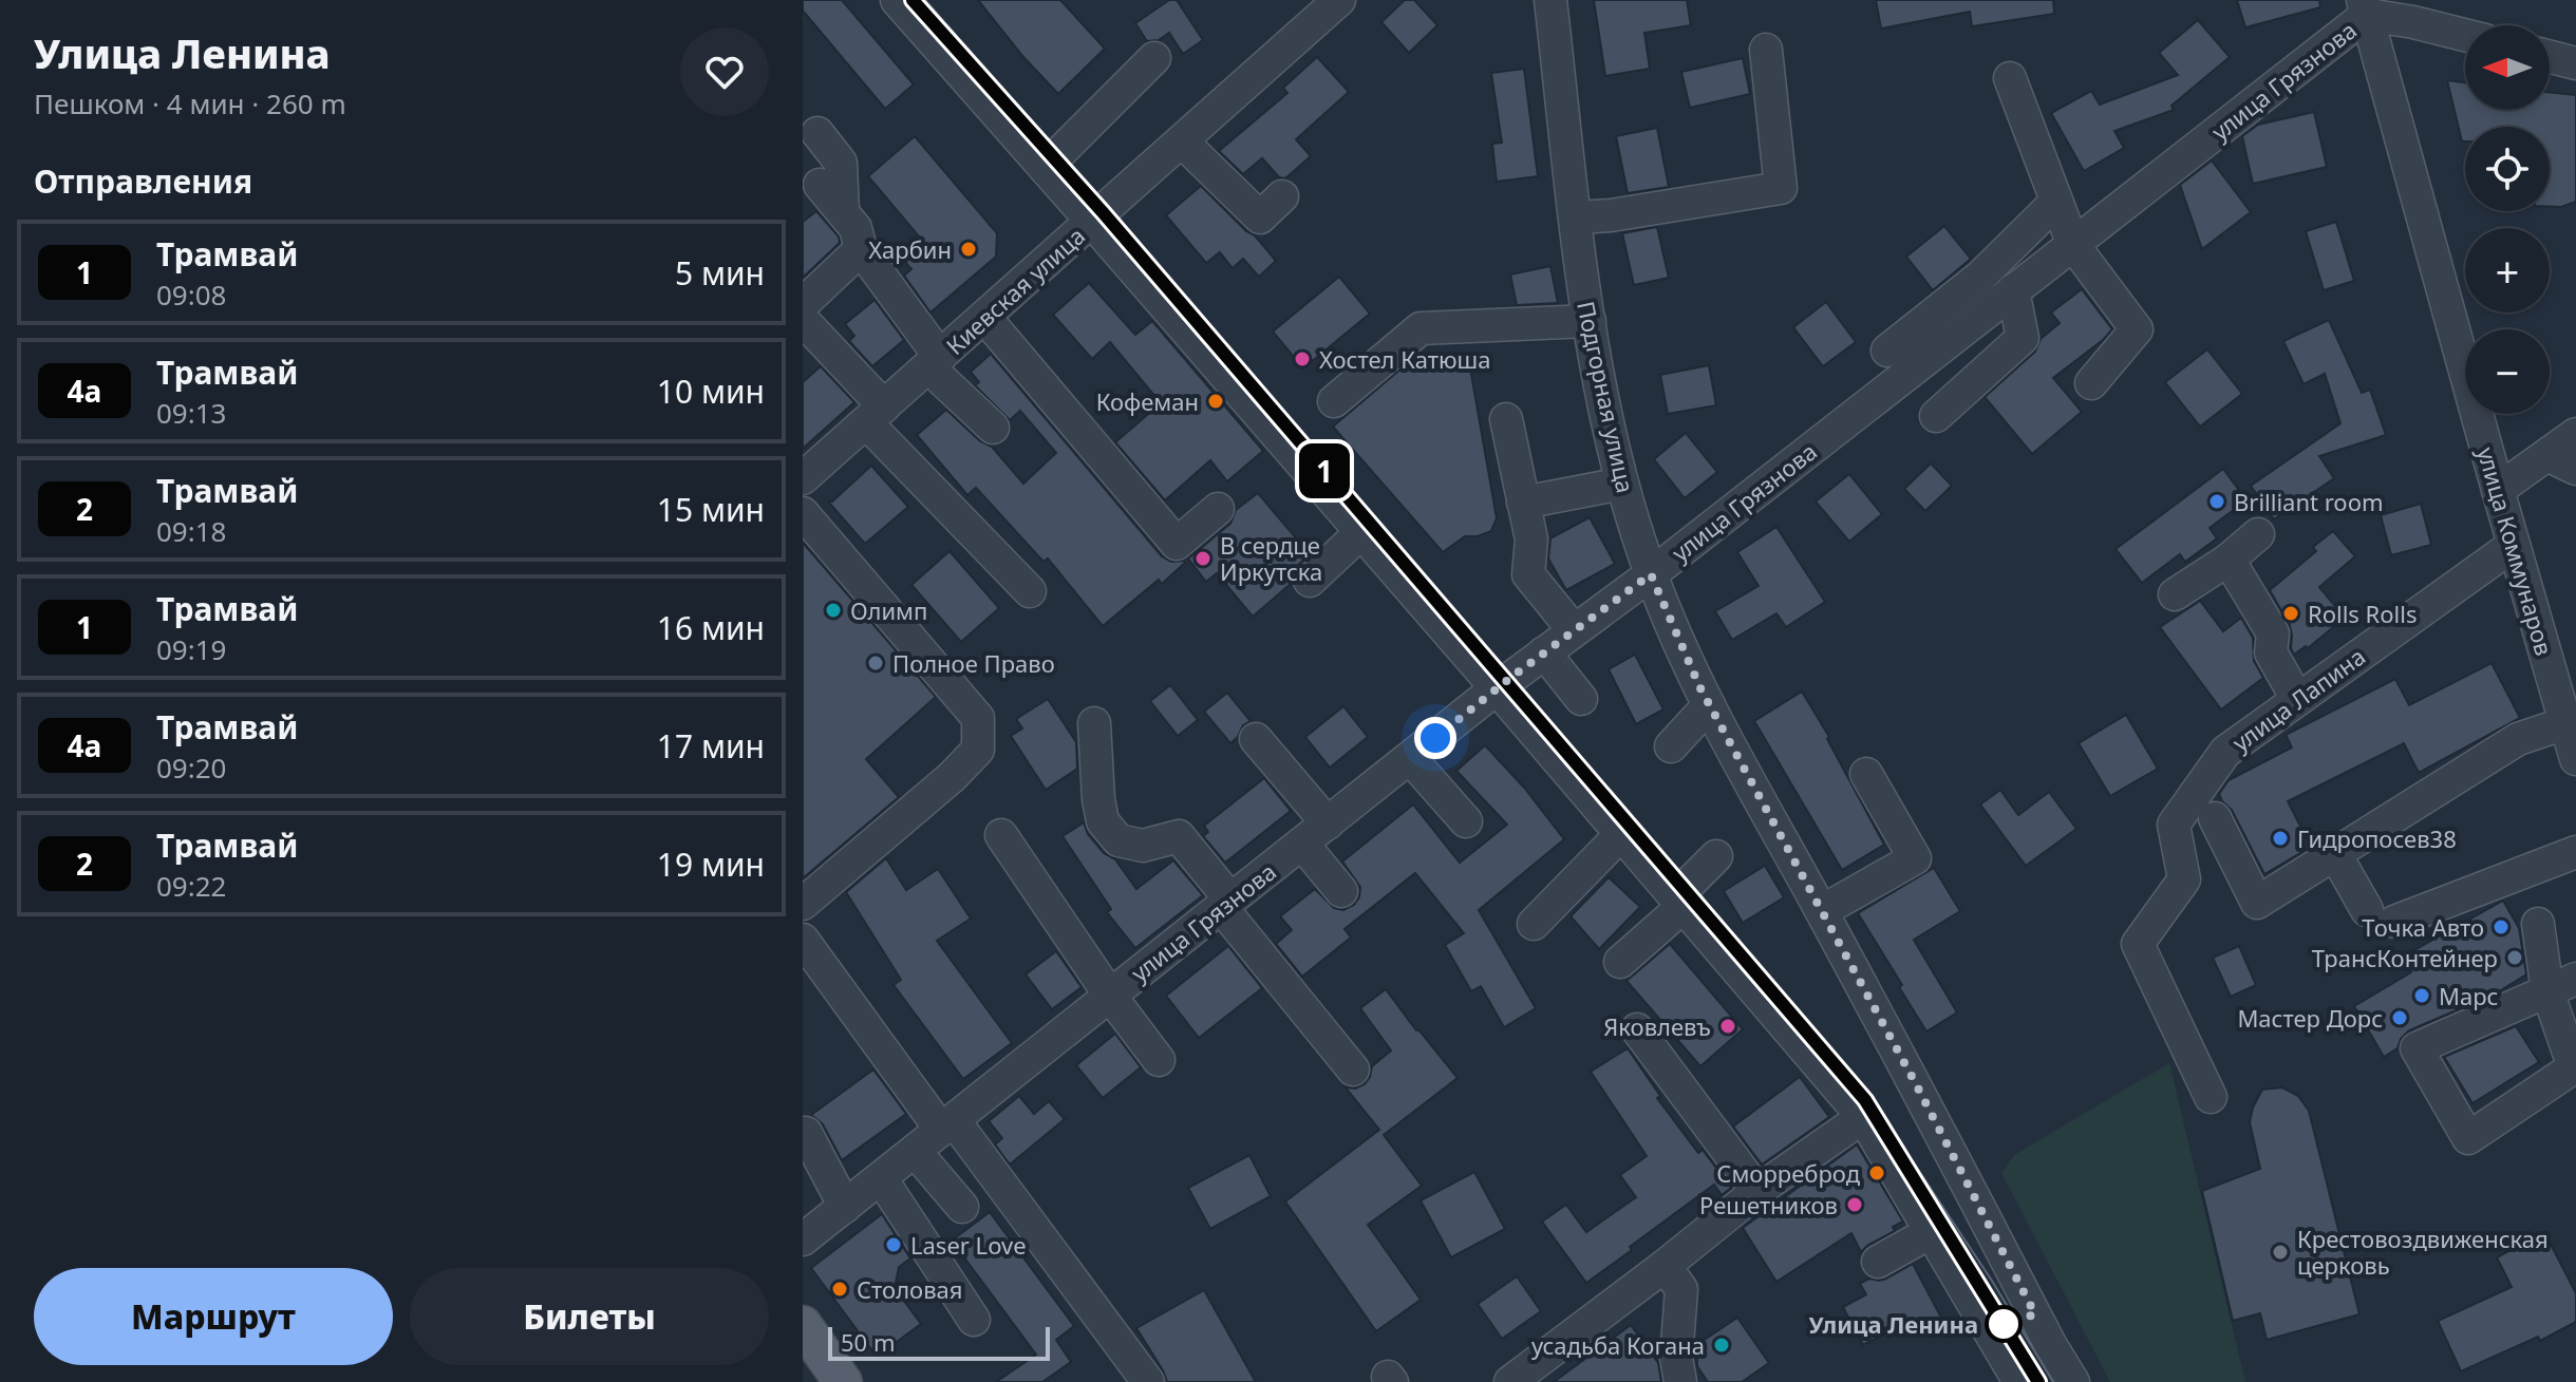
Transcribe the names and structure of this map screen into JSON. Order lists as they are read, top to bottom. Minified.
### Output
{"streets":{"street":["улица Грязнова","Киевская улица","Подгорная улица","улица Коммунаров","улица Лапина"]},"crossings":[["улица Грязнова","Подгорная улица"],["улица Грязнова","улица Коммунаров"],["улица Коммунаров","улица Лапина"]],"places":["Харбин","Хостел Катюша","Кофеман","Brilliant room","В сердце Иркутска","Олимп","Rolls Rolls","Полное Право","Гидропосев38","Точка Авто","ТрансКонтейнер","Марс","Мастер Дорс","Яковлевъ","Сморреброд","Решетников","Laser Love","Крестовоздвиженская церковь","Столовая","Улица Ленина","усадьба Когана"],"lines":["tram line 1"],"scale_bar":"50 m","north":"left","page":{"heading":[["Улица Ленина","Пешком · 4 мин · 260 m"],"Отправления"],"on_map":"1","map_buttons":["+","−"],"list":[{"mark":"1","name":"Трамвай","note":"09:08","value":"5 мин"},{"mark":"4a","name":"Трамвай","note":"09:13","value":"10 мин"},{"mark":"2","name":"Трамвай","note":"09:18","value":"15 мин"},{"mark":"1","name":"Трамвай","note":"09:19","value":"16 мин"},{"mark":"4a","name":"Трамвай","note":"09:20","value":"17 мин"},{"mark":"2","name":"Трамвай","note":"09:22","value":"19 мин"}],"buttons":["Маршрут","Билеты"],"scale":"50 m"}}
